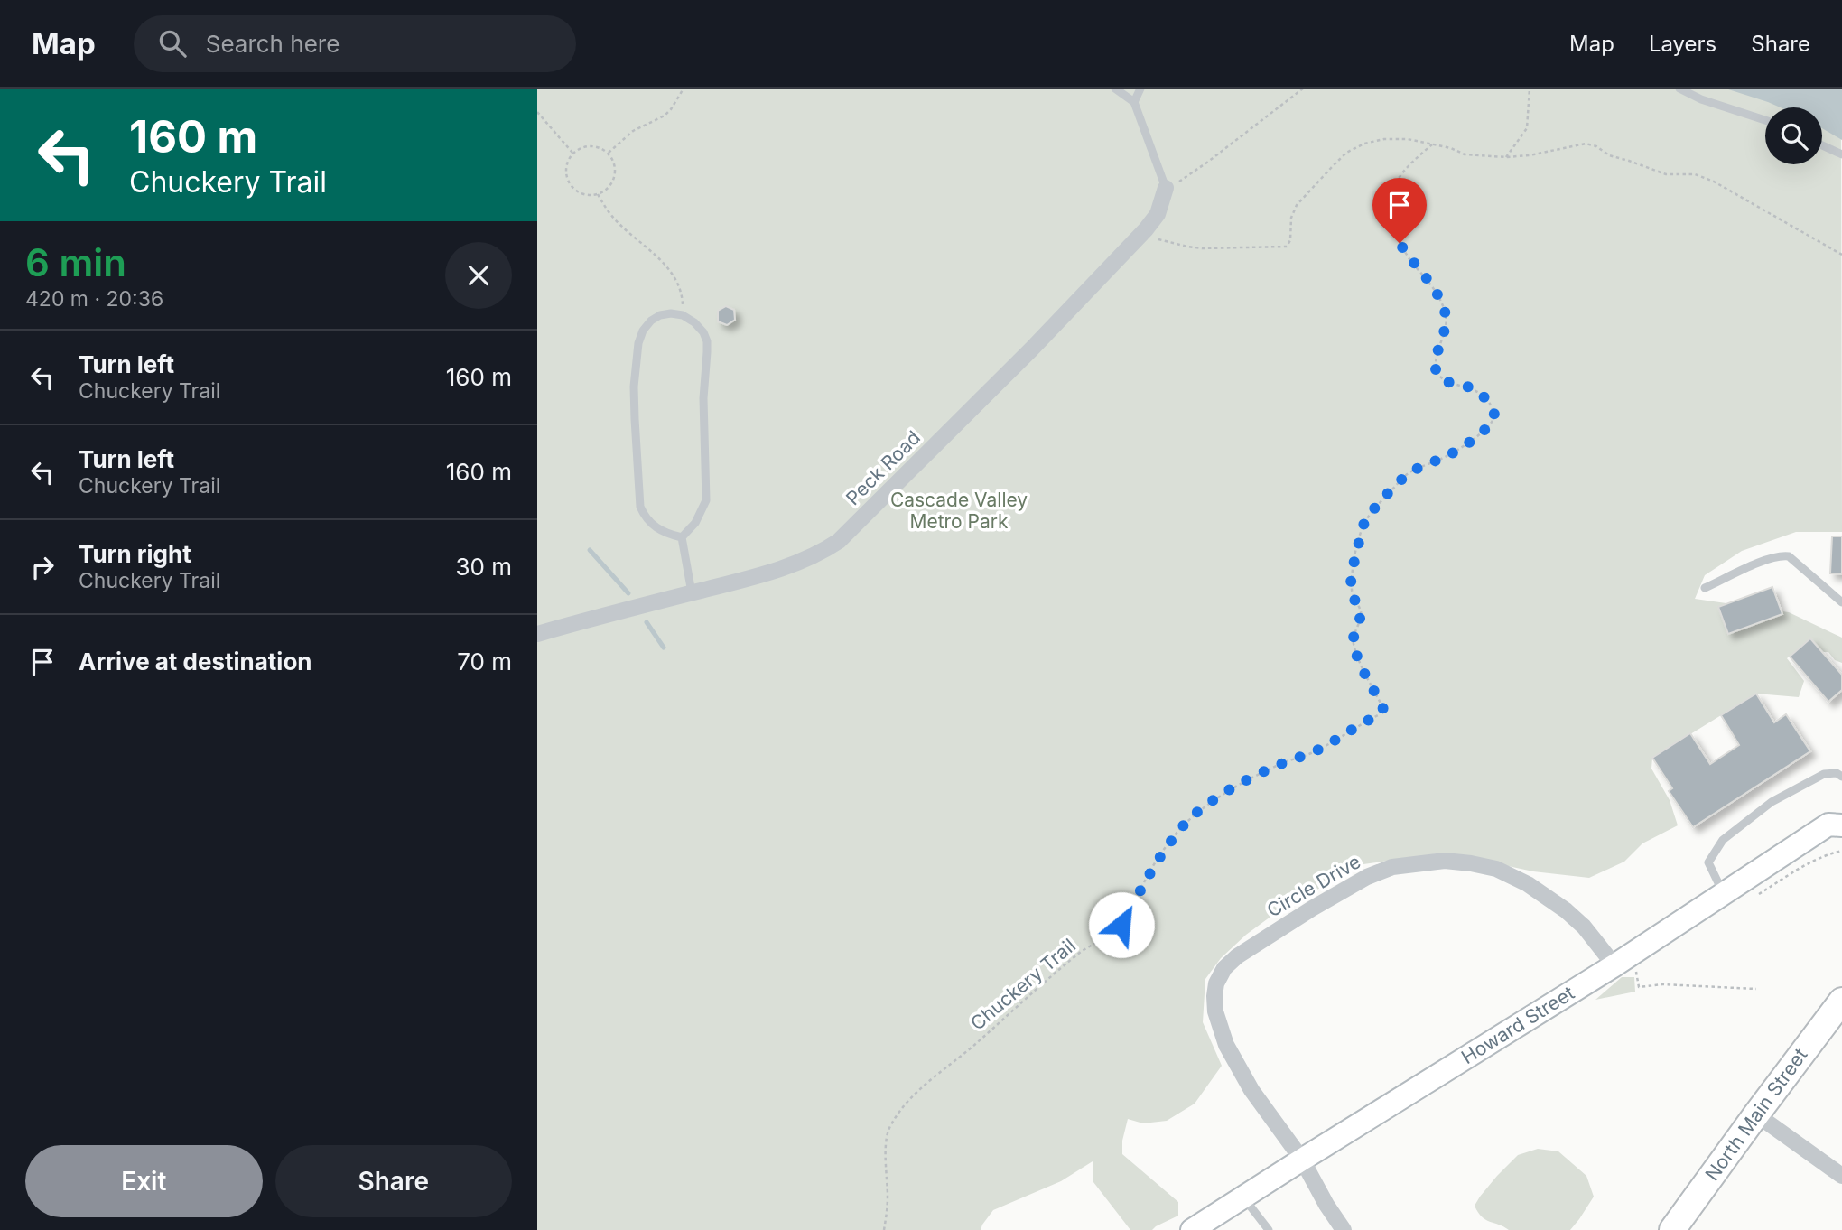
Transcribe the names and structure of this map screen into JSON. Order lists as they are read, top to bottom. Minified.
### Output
{"streets":{"main road":["Howard Street","North Main Street"],"street":["Peck Road","Circle Drive"],"path":["Chuckery Trail"]},"crossings":[["Circle Drive","Howard Street"]],"parks":["Cascade Valley Metro Park"],"page":{"header":"Map","search":"Search here","nav":["Map","Layers","Share"],"turn":["160 m","Chuckery Trail"],"heading":["6 min","420 m · 20:36"],"list":[{"name":"Turn left","note":"Chuckery Trail","value":"160 m"},{"name":"Turn left","note":"Chuckery Trail","value":"160 m"},{"name":"Turn right","note":"Chuckery Trail","value":"30 m"},{"name":"Arrive at destination","value":"70 m"}],"buttons":["Exit","Share"]}}
